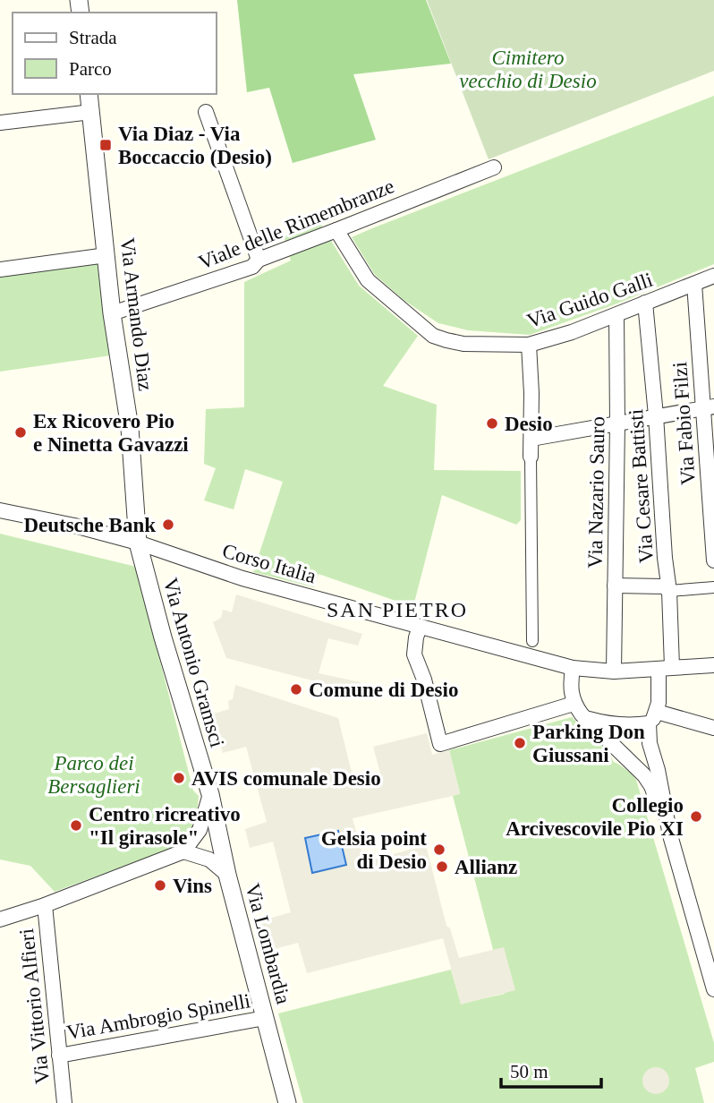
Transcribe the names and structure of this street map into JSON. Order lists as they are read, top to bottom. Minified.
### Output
{"streets":{"street":["Viale delle Rimembranze","Via Guido Galli","Via Armando Diaz","Via Fabio Filzi","Via Cesare Battisti","Via Nazario Sauro","Corso Italia","Via Antonio Gramsci","Via Lombardia","Via Vittorio Alfieri","Via Ambrogio Spinelli"]},"crossings":[["Viale delle Rimembranze","Via Guido Galli"],["Viale delle Rimembranze","Via Armando Diaz"],["Via Guido Galli","Via Fabio Filzi"],["Via Guido Galli","Via Cesare Battisti"],["Via Guido Galli","Via Nazario Sauro"],["Via Armando Diaz","Corso Italia"],["Via Armando Diaz","Via Antonio Gramsci"],["Via Cesare Battisti","Corso Italia"],["Via Nazario Sauro","Corso Italia"],["Corso Italia","Via Antonio Gramsci"],["Via Antonio Gramsci","Via Lombardia"],["Via Lombardia","Via Ambrogio Spinelli"],["Via Vittorio Alfieri","Via Ambrogio Spinelli"]],"districts":["SAN PIETRO"],"parks":["Cimitero vecchio di Desio","Parco dei Bersaglieri"],"places":{"transit":["Via Diaz - Via Boccaccio (Desio)"],"other":["Desio","Ex Ricovero Pio e Ninetta Gavazzi","Deutsche Bank","Comune di Desio","Parking Don Giussani","AVIS comunale Desio","Collegio Arcivescovile Pio XI","Centro ricreativo \"Il girasole\"","Gelsia point di Desio","Allianz","Vins"]},"legend":["Strada","Parco"],"scale_bar":"50 m"}
